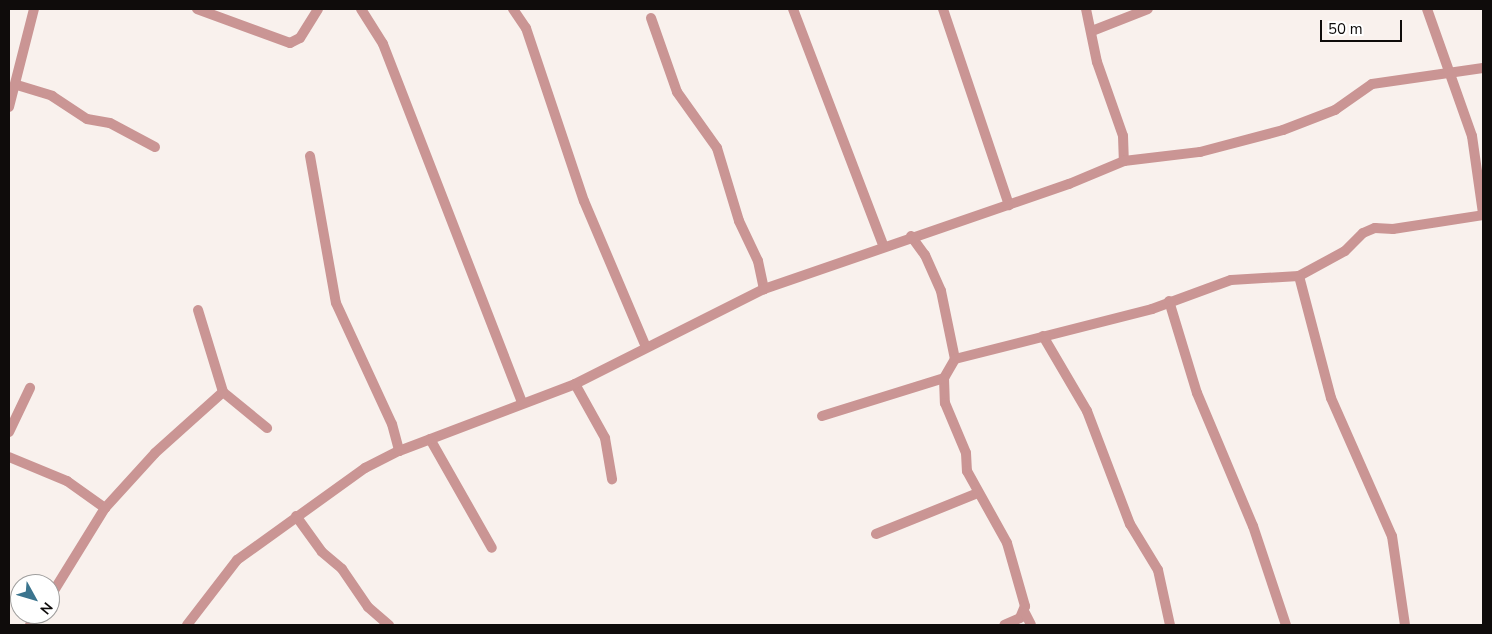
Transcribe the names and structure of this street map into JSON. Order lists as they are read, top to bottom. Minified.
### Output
{"scale_bar":"50 m","north":"bottom right"}
